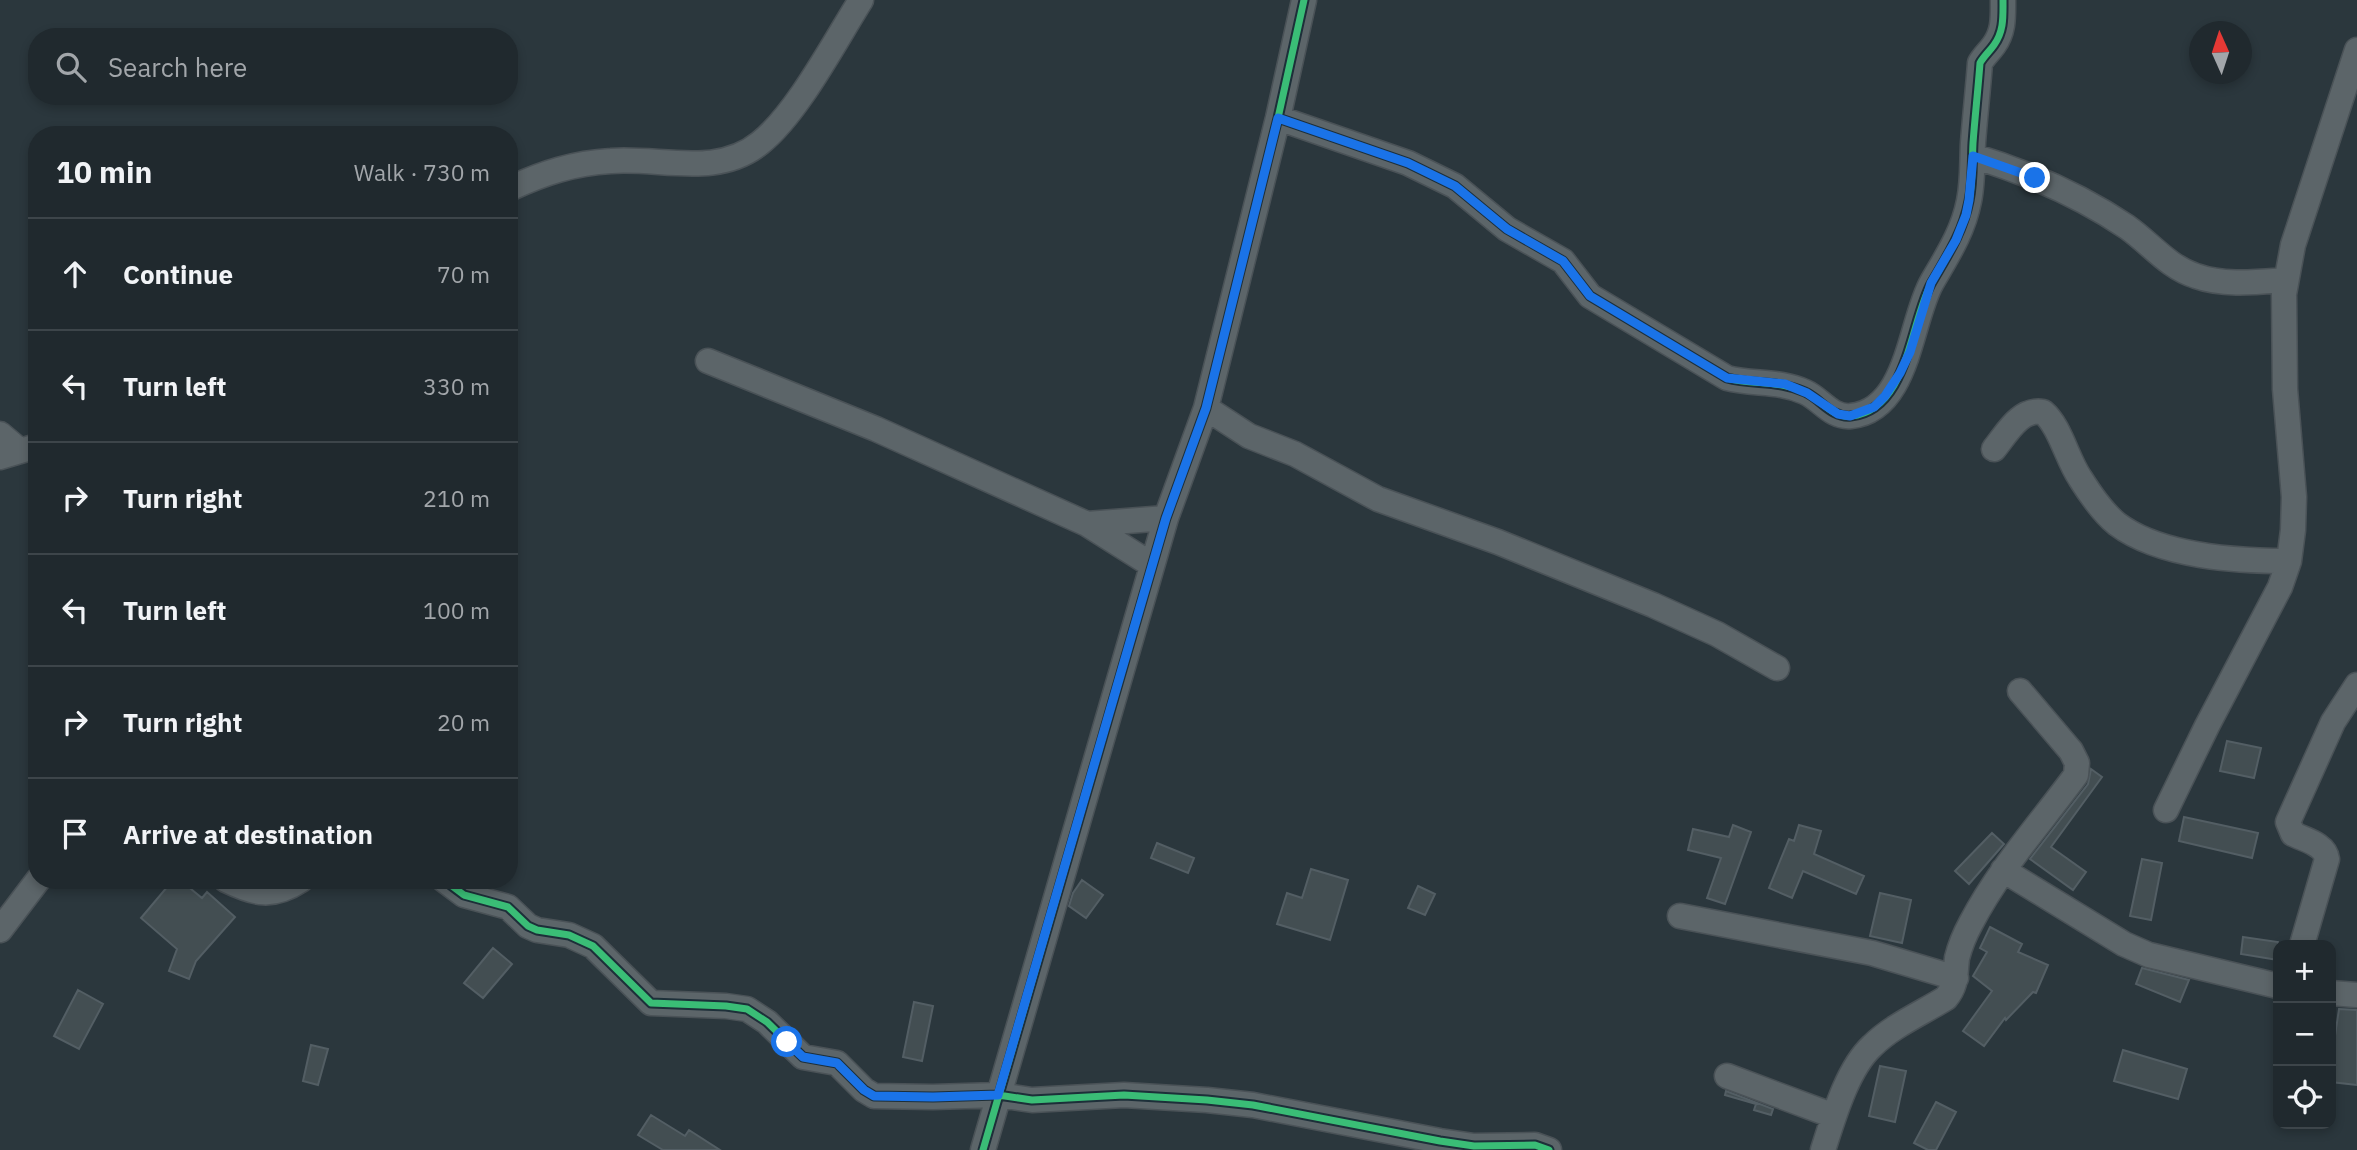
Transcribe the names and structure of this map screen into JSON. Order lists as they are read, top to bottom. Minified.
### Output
{"north":"top","page":{"search":"Search here","heading":["10 min","Walk · 730 m"],"list":[["Continue","70 m"],["Turn left","330 m"],["Turn right","210 m"],["Turn left","100 m"],["Turn right","20 m"],"Arrive at destination"],"map_buttons":["+","−"]}}
